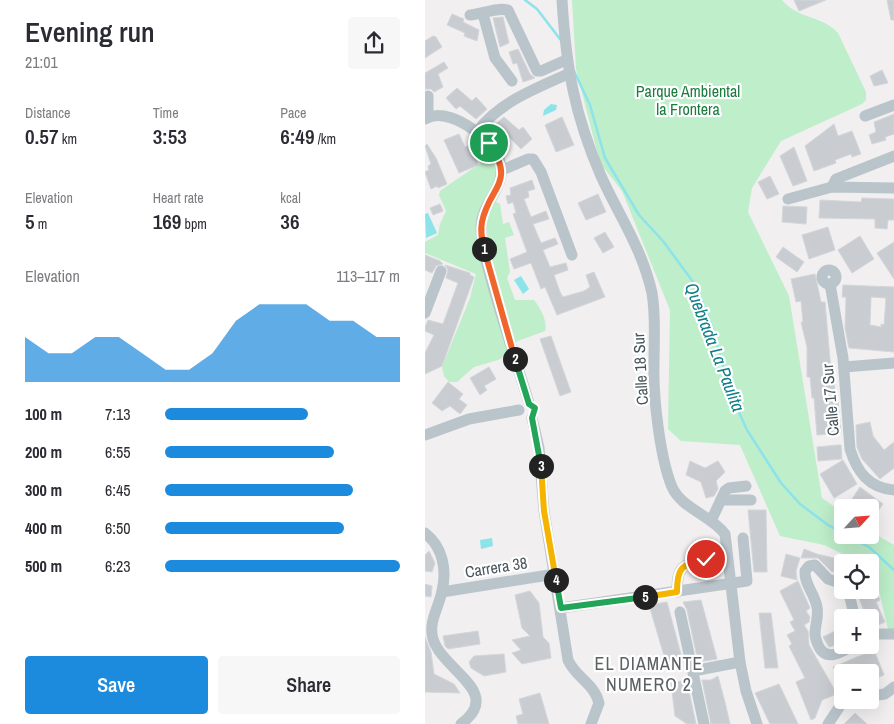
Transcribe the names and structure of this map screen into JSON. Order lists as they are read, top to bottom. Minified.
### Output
{"streets":{"street":["Calle 18 Sur","Calle 17 Sur","Carrera 38"]},"districts":["EL DIAMANTE NUMERO 2"],"water":["Quebrada La Paulita"],"parks":["Parque Ambiental la Frontera"],"north":"top right","page":{"heading":["Evening run","21:01"],"stats":[["Distance","0.57 km"],["Time","3:53"],["Pace","6:49 /km"],["Elevation","5 m"],["Heart rate","169 bpm"],["kcal","36"]],"pins":["1","2","3","4","5"],"chart":["Elevation","113–117 m"],"list":[{"name":"100 m","note":"7:13"},{"name":"200 m","note":"6:55"},{"name":"300 m","note":"6:45"},{"name":"400 m","note":"6:50"},{"name":"500 m","note":"6:23"}],"map_buttons":["+","−"],"buttons":["Save","Share"]}}
